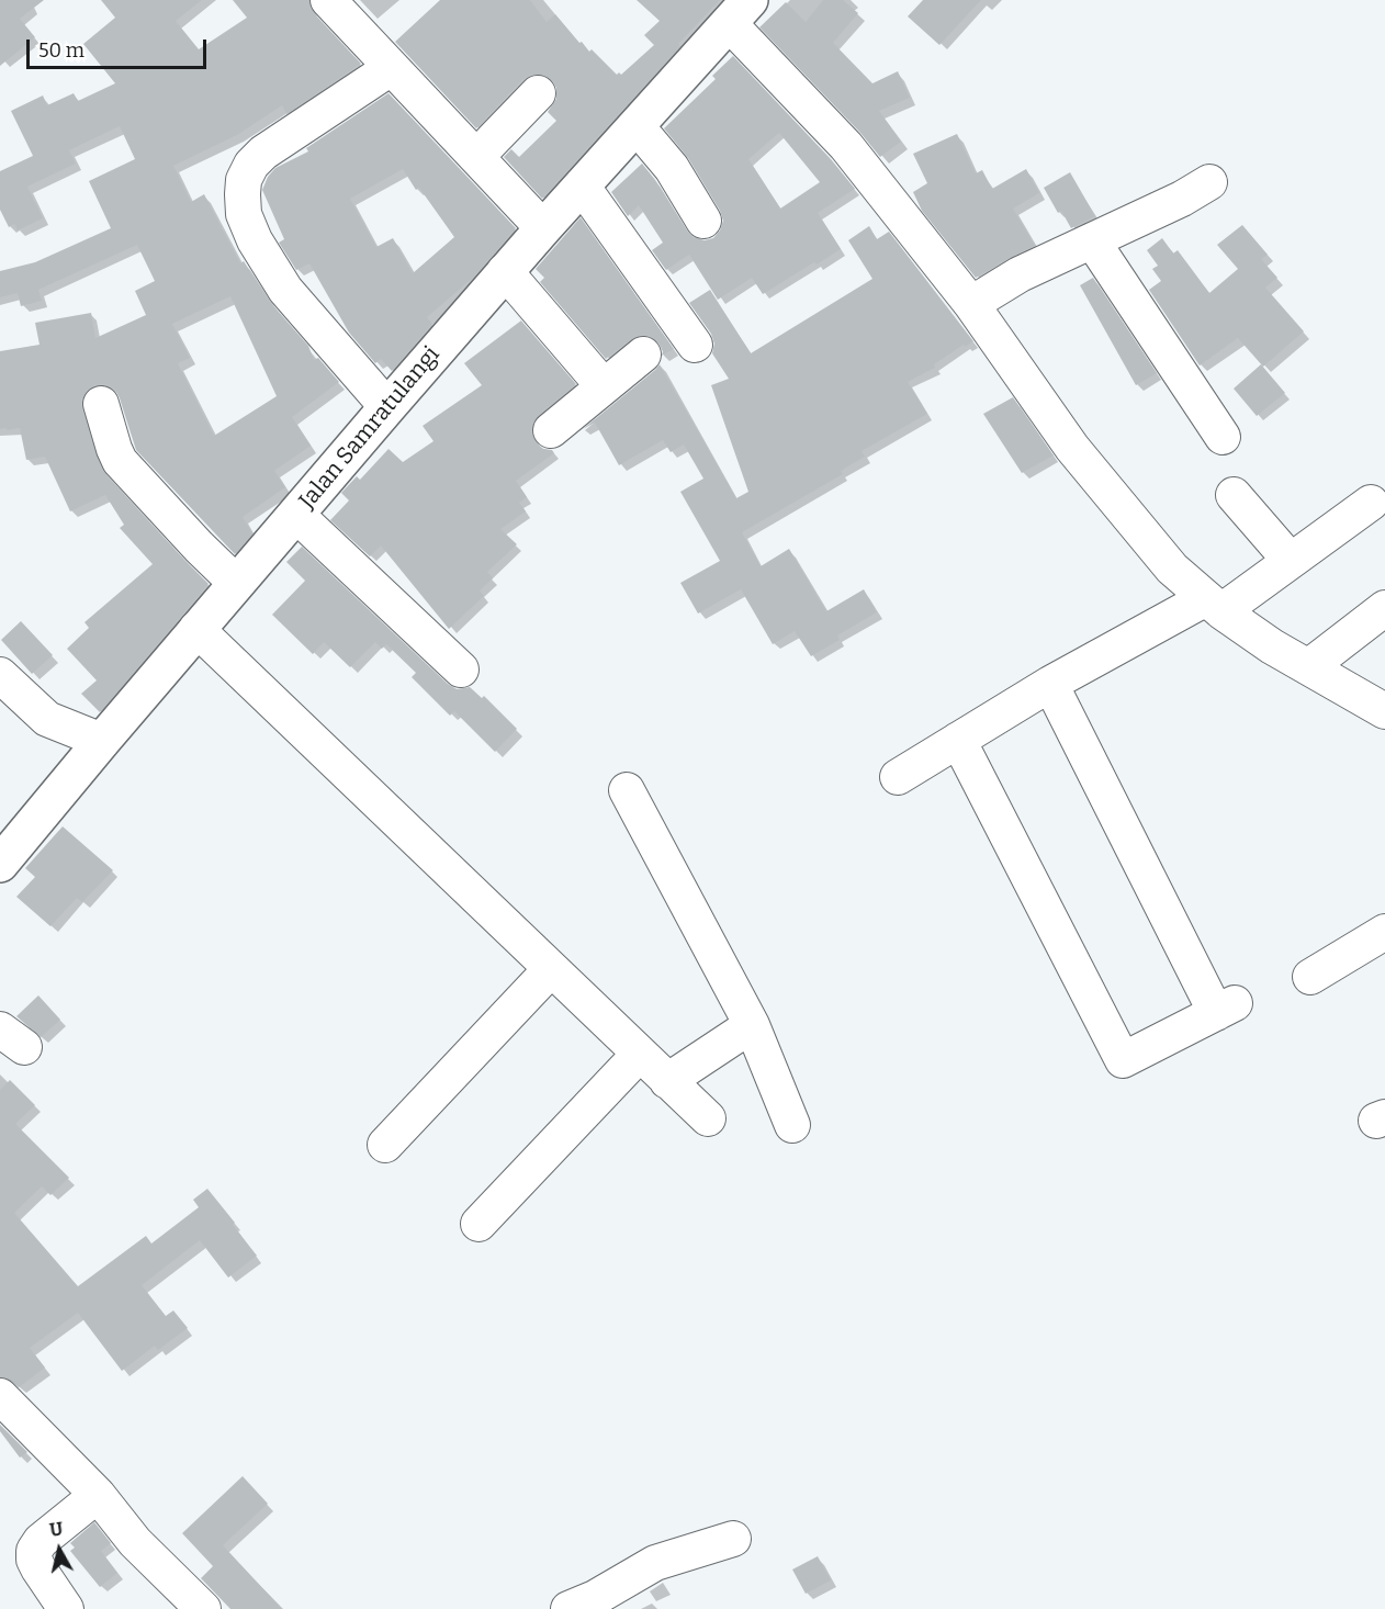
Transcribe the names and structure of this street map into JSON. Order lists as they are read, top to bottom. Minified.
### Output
{"streets":{"main road":["Jalan Samratulangi"]},"scale_bar":"50 m","north":"top"}
